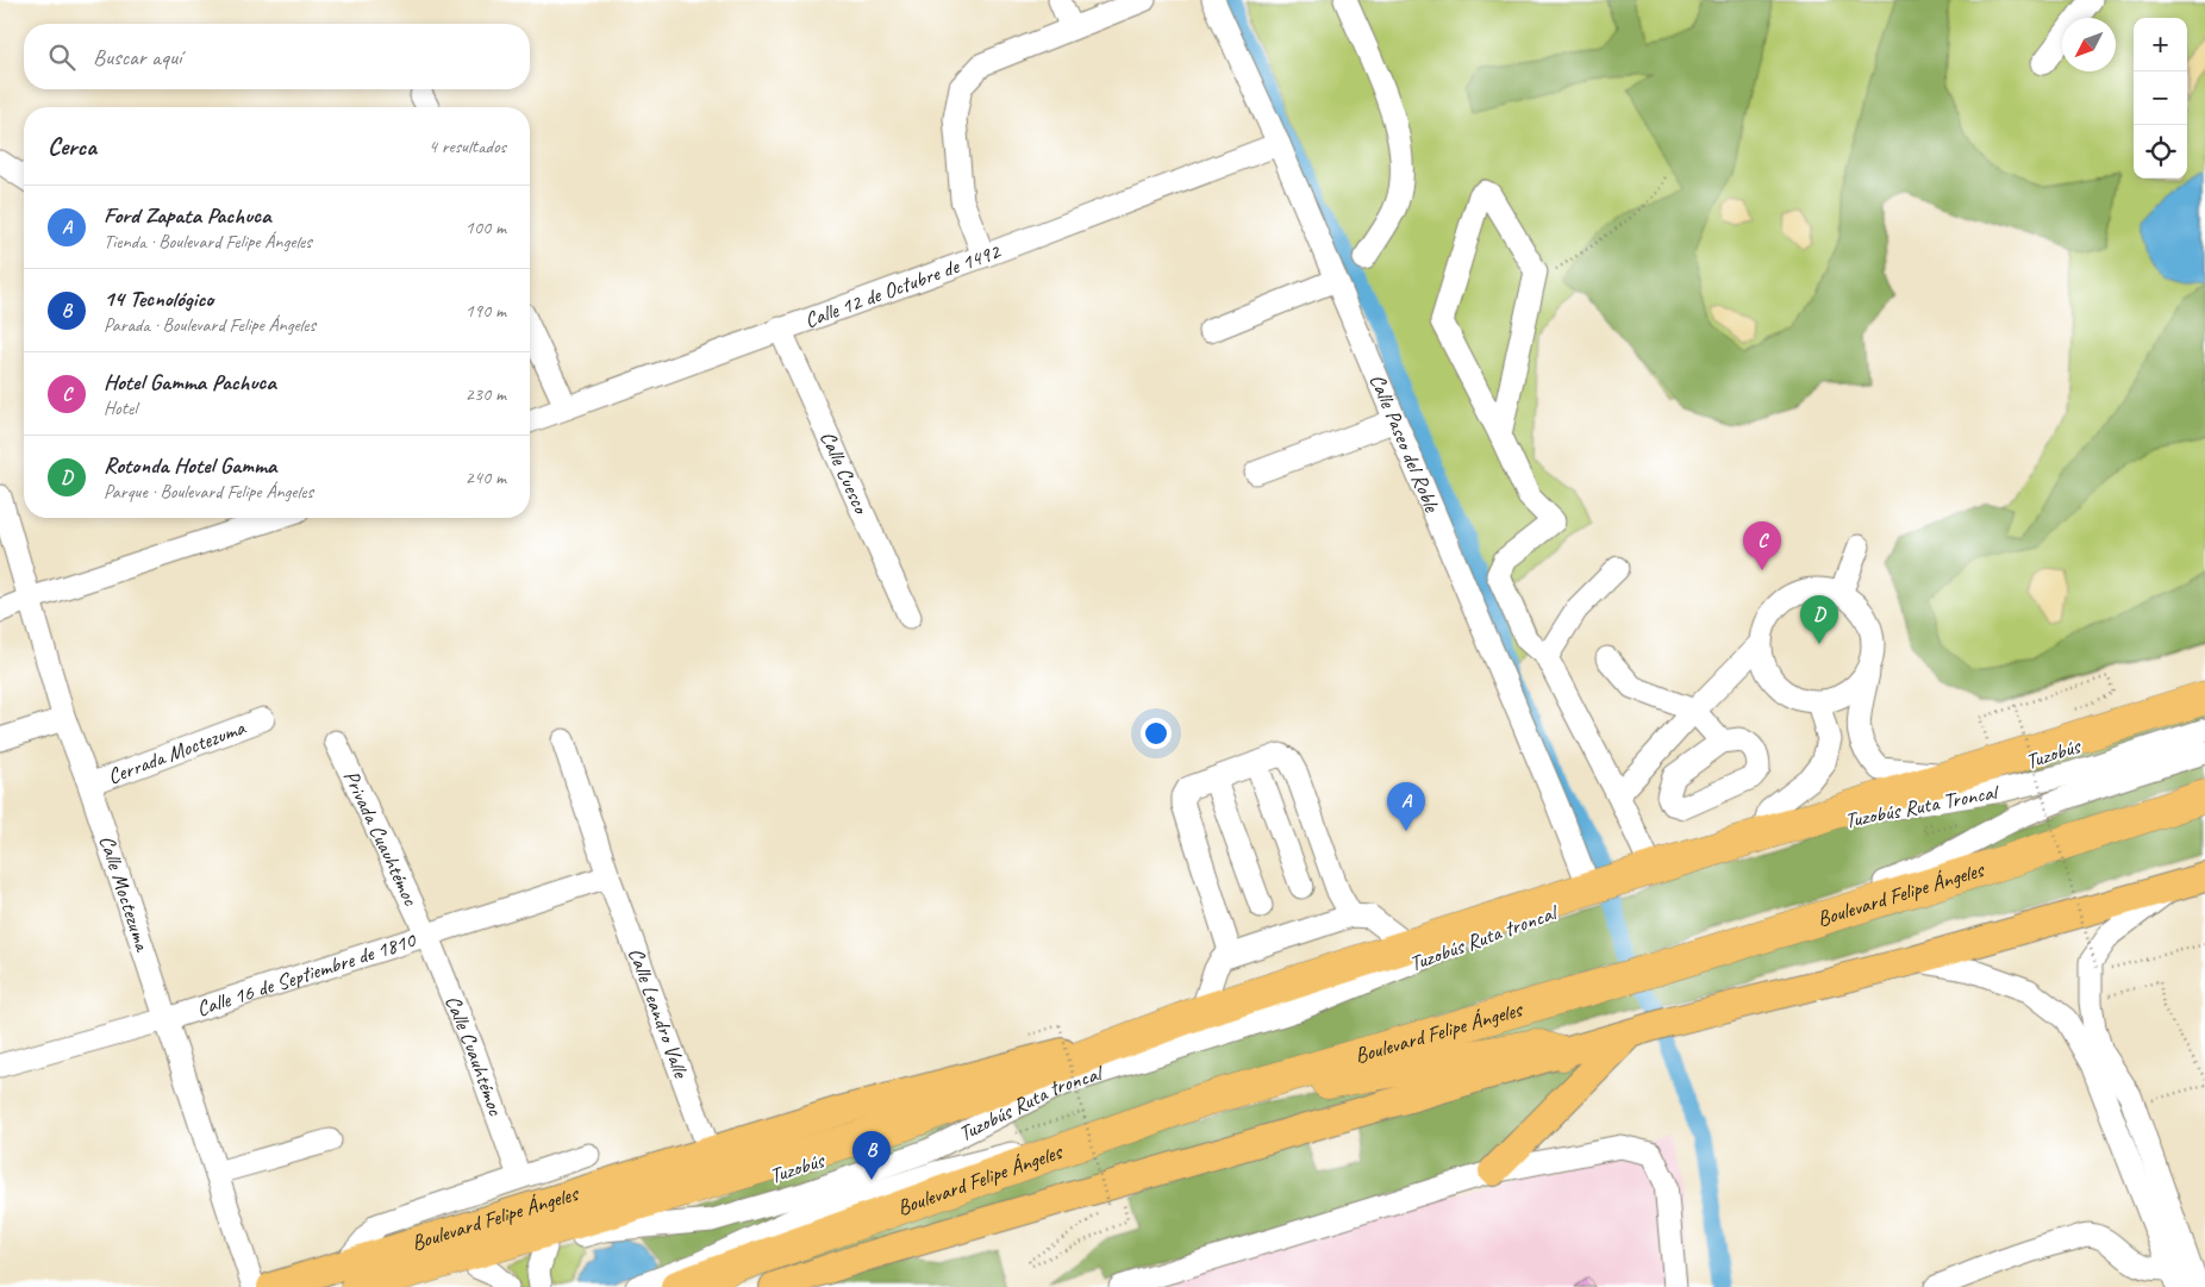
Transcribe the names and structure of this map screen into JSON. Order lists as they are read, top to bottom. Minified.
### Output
{"streets":{"highway":["Boulevard Felipe Ángeles"],"street":["Calle 12 de Octubre de 1492","Calle Paseo del Roble","Calle Cuesco","Cerrada Moctezuma","Tuzobús","Tuzobús Ruta Troncal","Privada Cuauhtémoc","Calle Moctezuma","Tuzobús Ruta troncal","Calle 16 de Septiembre de 1810","Calle Leandro Valle","Calle Cuauhtémoc"]},"crossings":[["Calle 12 de Octubre de 1492","Calle Paseo del Roble"],["Calle 12 de Octubre de 1492","Calle Cuesco"],["Calle Paseo del Roble","Tuzobús Ruta Troncal"],["Calle Paseo del Roble","Boulevard Felipe Ángeles"],["Calle Paseo del Roble","Tuzobús Ruta troncal"],["Cerrada Moctezuma","Calle Moctezuma"],["Tuzobús","Tuzobús Ruta Troncal"],["Tuzobús Ruta Troncal","Boulevard Felipe Ángeles"],["Tuzobús Ruta Troncal","Tuzobús Ruta troncal"],["Privada Cuauhtémoc","Calle 16 de Septiembre de 1810"],["Privada Cuauhtémoc","Calle Cuauhtémoc"],["Calle Moctezuma","Calle 16 de Septiembre de 1810"],["Boulevard Felipe Ángeles","Tuzobús Ruta troncal"],["Boulevard Felipe Ángeles","Calle Leandro Valle"],["Calle 16 de Septiembre de 1810","Calle Leandro Valle"],["Calle 16 de Septiembre de 1810","Calle Cuauhtémoc"]],"north":"bottom left","page":{"map_buttons":["+","−"],"search":"Buscar aquí","heading":["Cerca","4 resultados"],"list":[{"mark":"A","name":"Ford Zapata Pachuca","note":"Tienda · Boulevard Felipe Ángeles","value":"100 m"},{"mark":"B","name":"14 Tecnológico","note":"Parada · Boulevard Felipe Ángeles","value":"190 m"},{"mark":"C","name":"Hotel Gamma Pachuca","note":"Hotel","value":"230 m"},{"mark":"D","name":"Rotonda Hotel Gamma","note":"Parque · Boulevard Felipe Ángeles","value":"240 m"}],"pins":["C","D","A","B"]}}
